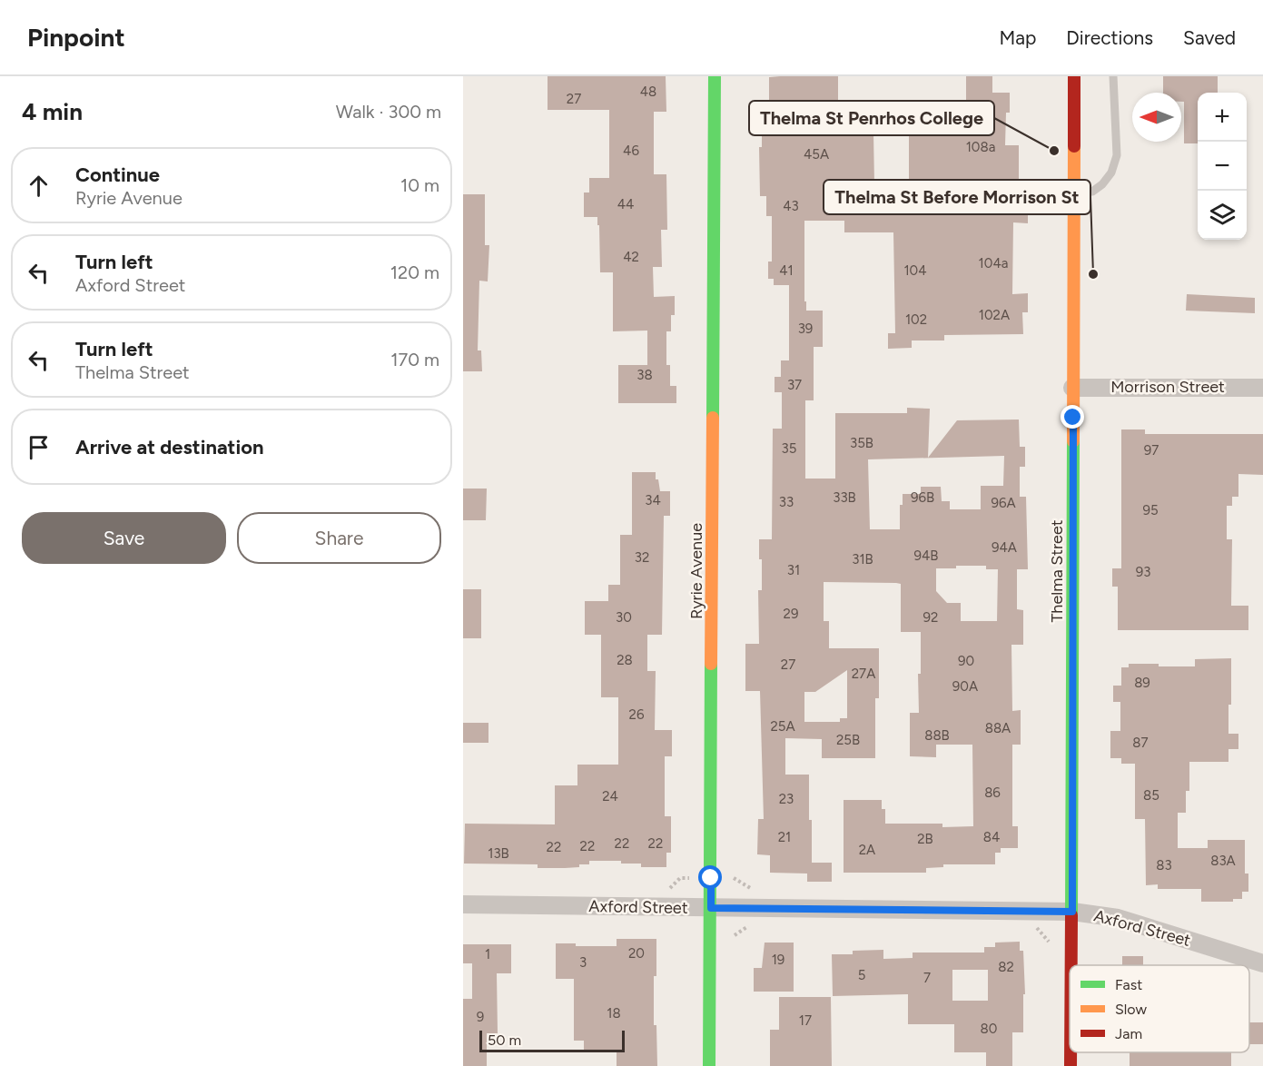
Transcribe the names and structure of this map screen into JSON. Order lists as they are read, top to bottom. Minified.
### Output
{"streets":{"street":["Morrison Street","Ryrie Avenue","Thelma Street","Axford Street"]},"crossings":[["Morrison Street","Thelma Street"],["Ryrie Avenue","Axford Street"],["Thelma Street","Axford Street"]],"places":["Thelma St Penrhos College","Thelma St Before Morrison St"],"house_numbers":["48","27","108a","46","45A","44","43","42","104a","41","104","102A","102","39","38","37","35B","35","97","33B","96B","34","33","96A","95","94A","94B","32","31B","31","93","29","30","92","28","90","27","27A","89","90A","26","25A","88A","88B","25B","87","86","85","24","23","21","84","2B","22","22","22","22","2A","13B","83A","83","20","1","19","3","82","5","7","18","9","17","80"],"legend":["Fast","Slow","Jam"],"scale_bar":"50 m","north":"left","page":{"header":"Pinpoint","nav":["Map","Directions","Saved"],"heading":["4 min","Walk · 300 m"],"map_buttons":["+","−"],"list":[["Continue","Ryrie Avenue","10 m"],["Turn left","Axford Street","120 m"],["Turn left","Thelma Street","170 m"],"Arrive at destination"],"buttons":["Save","Share"],"scale":"50 m"}}
